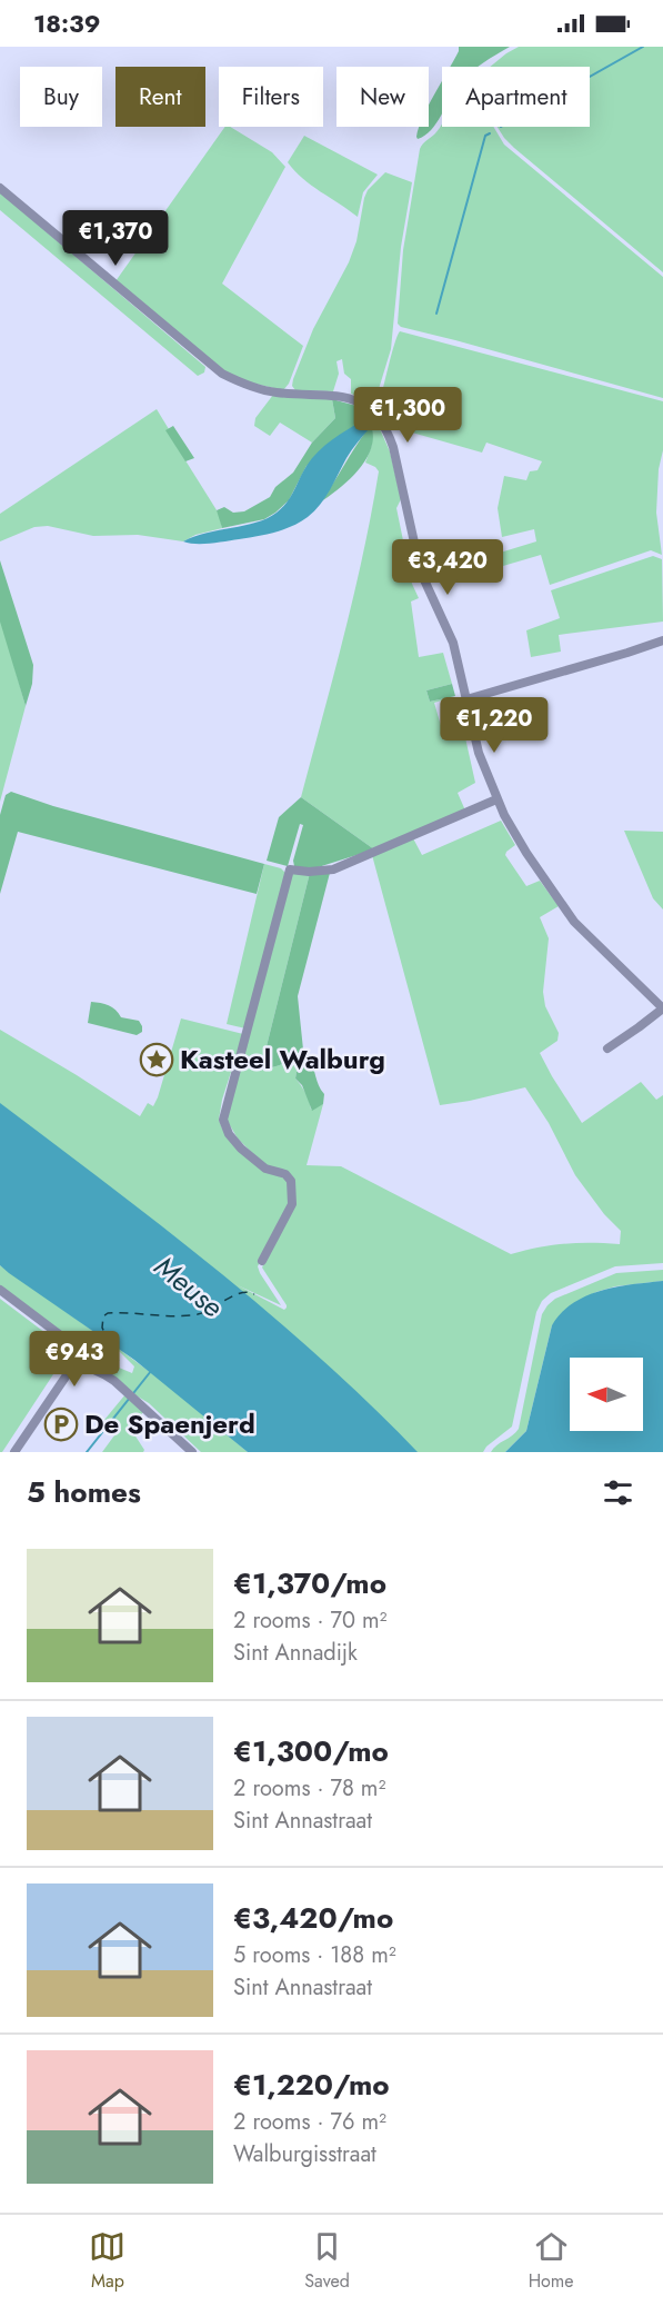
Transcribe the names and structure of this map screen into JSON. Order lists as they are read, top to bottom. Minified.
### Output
{"water":["Meuse"],"places":{"place":["Kasteel Walburg"],"parking":["De Spaenjerd"]},"north":"left","page":{"status":"18:39","chip":["Buy","Rent","Filters","New","Apartment"],"price":["€1,370","€1,300","€3,420","€1,220","€943"],"heading":"5 homes","list":[{"name":"€1,370/mo","note":"2 rooms · 70 m² · Sint Annadijk"},{"name":"€1,300/mo","note":"2 rooms · 78 m² · Sint Annastraat"},{"name":"€3,420/mo","note":"5 rooms · 188 m² · Sint Annastraat"},{"name":"€1,220/mo","note":"2 rooms · 76 m² · Walburgisstraat"}],"tabs":["Map","Saved","Home"]}}
